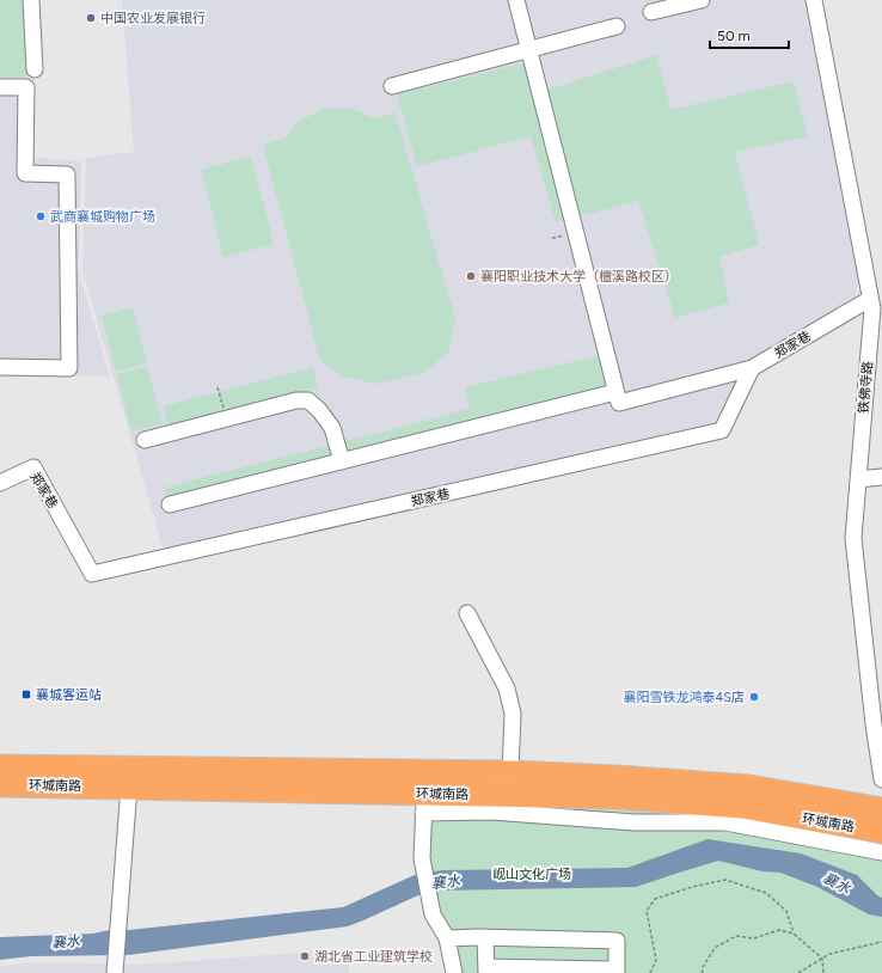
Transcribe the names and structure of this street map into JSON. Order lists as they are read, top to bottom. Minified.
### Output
{"streets":{"highway":["环城南路"],"street":["郑家巷","铁佛寺路"]},"crossings":[["郑家巷","铁佛寺路"]],"water":["襄水"],"parks":["岘山文化广场"],"places":{"other":["中国农业发展银行","武商襄城购物广场","襄阳职业技术大学（檀溪路校区）","襄阳雪铁龙鸿泰4S店","湖北省工业建筑学校"],"transit":["襄城客运站"]},"scale_bar":"50 m"}
